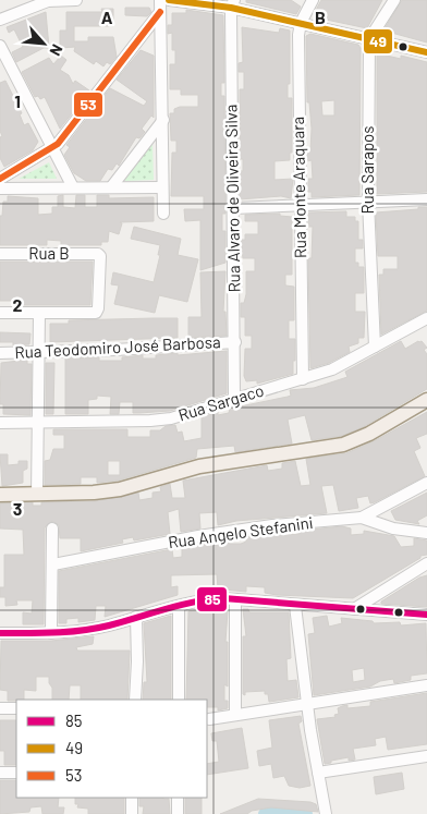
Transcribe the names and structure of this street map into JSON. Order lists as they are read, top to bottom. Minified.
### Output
{"streets":{"street":["Rua Sarapos","Rua Monte Araquara","Rua Alvaro de Oliveira Silva","Rua B","Rua Teodomiro José Barbosa","Rua Sargaco","Rua Angelo Stefanini"]},"crossings":[["Rua Sarapos","Rua Sargaco"],["Rua Monte Araquara","Rua Sargaco"],["Rua Alvaro de Oliveira Silva","Rua Teodomiro José Barbosa"],["Rua Alvaro de Oliveira Silva","Rua Sargaco"]],"lines":["transit line 49","transit line 53","transit line 85"],"legend":["85","49","53"],"north":"bottom right","grid":{"columns":["A","B"],"rows":["1","2","3"]}}
